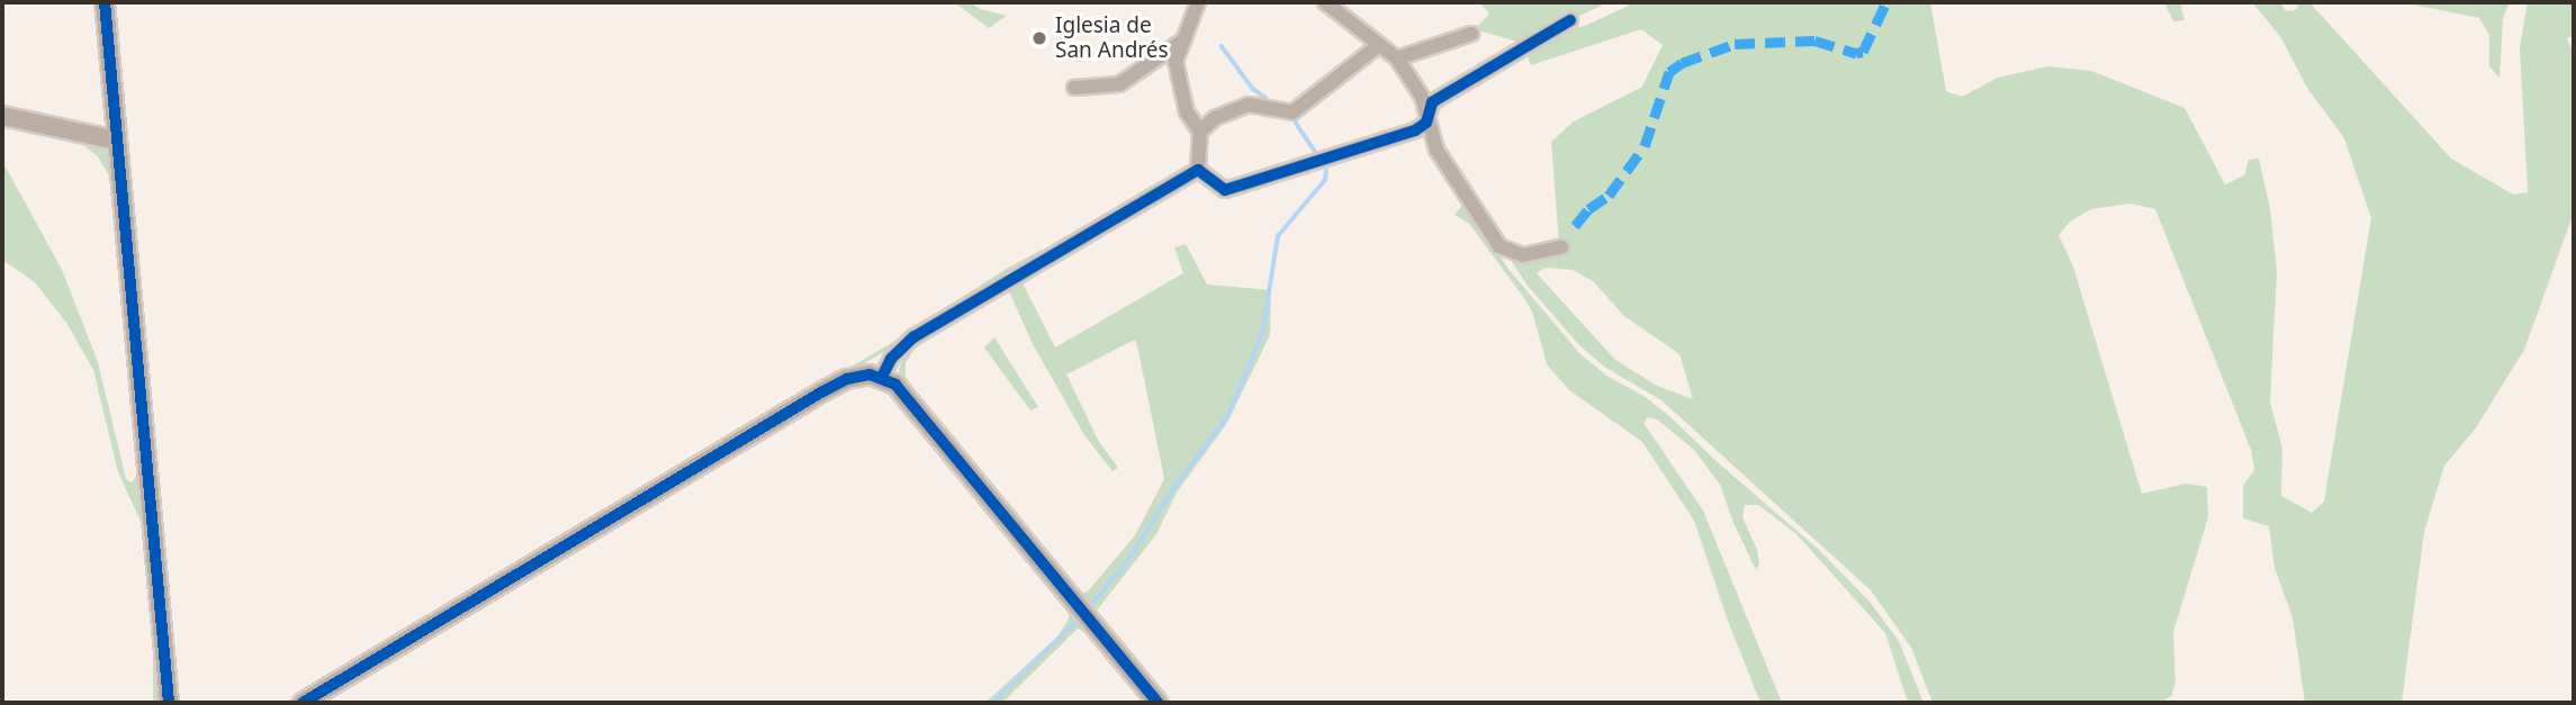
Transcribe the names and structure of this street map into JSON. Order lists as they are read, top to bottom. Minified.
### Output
{"places":["Iglesia de San Andrés"]}
